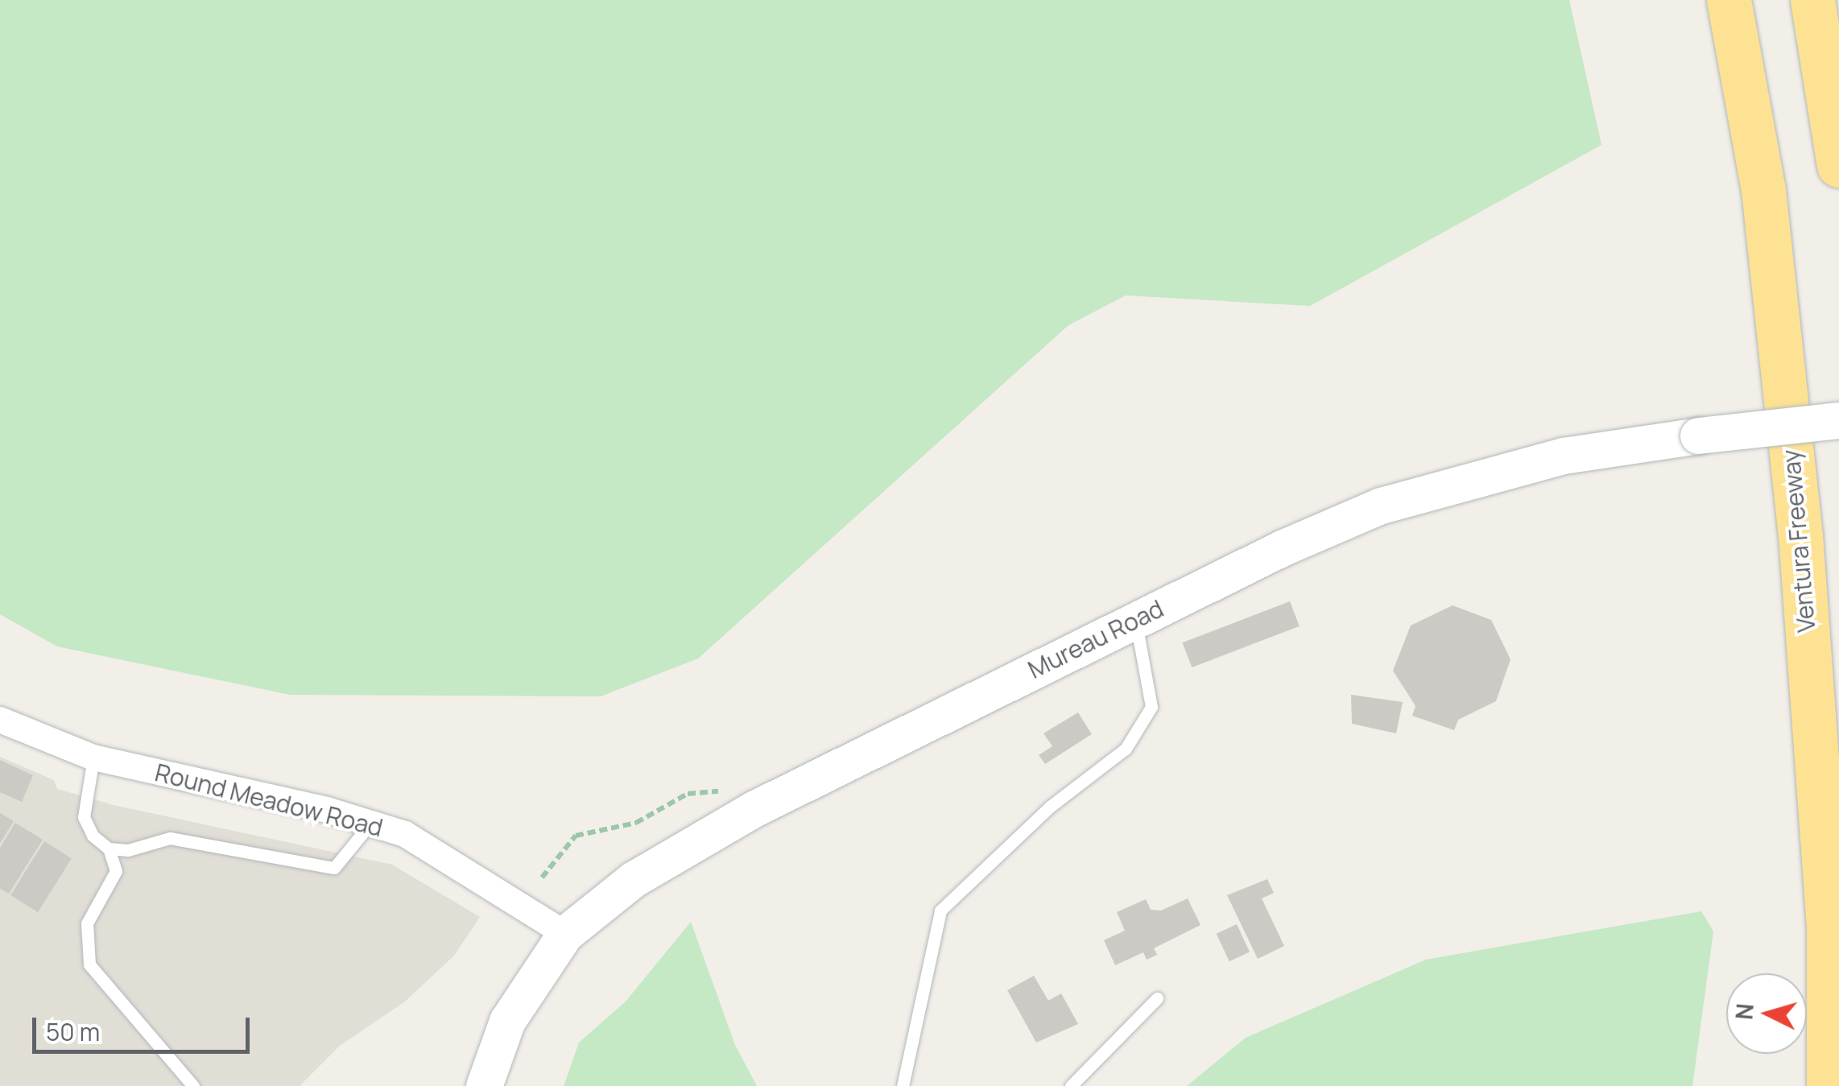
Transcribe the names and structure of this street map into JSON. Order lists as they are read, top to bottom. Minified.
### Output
{"streets":{"highway":["Ventura Freeway"],"main road":["Mureau Road"],"street":["Round Meadow Road"]},"crossings":[["Mureau Road","Round Meadow Road"]],"scale_bar":"50 m","north":"left"}
